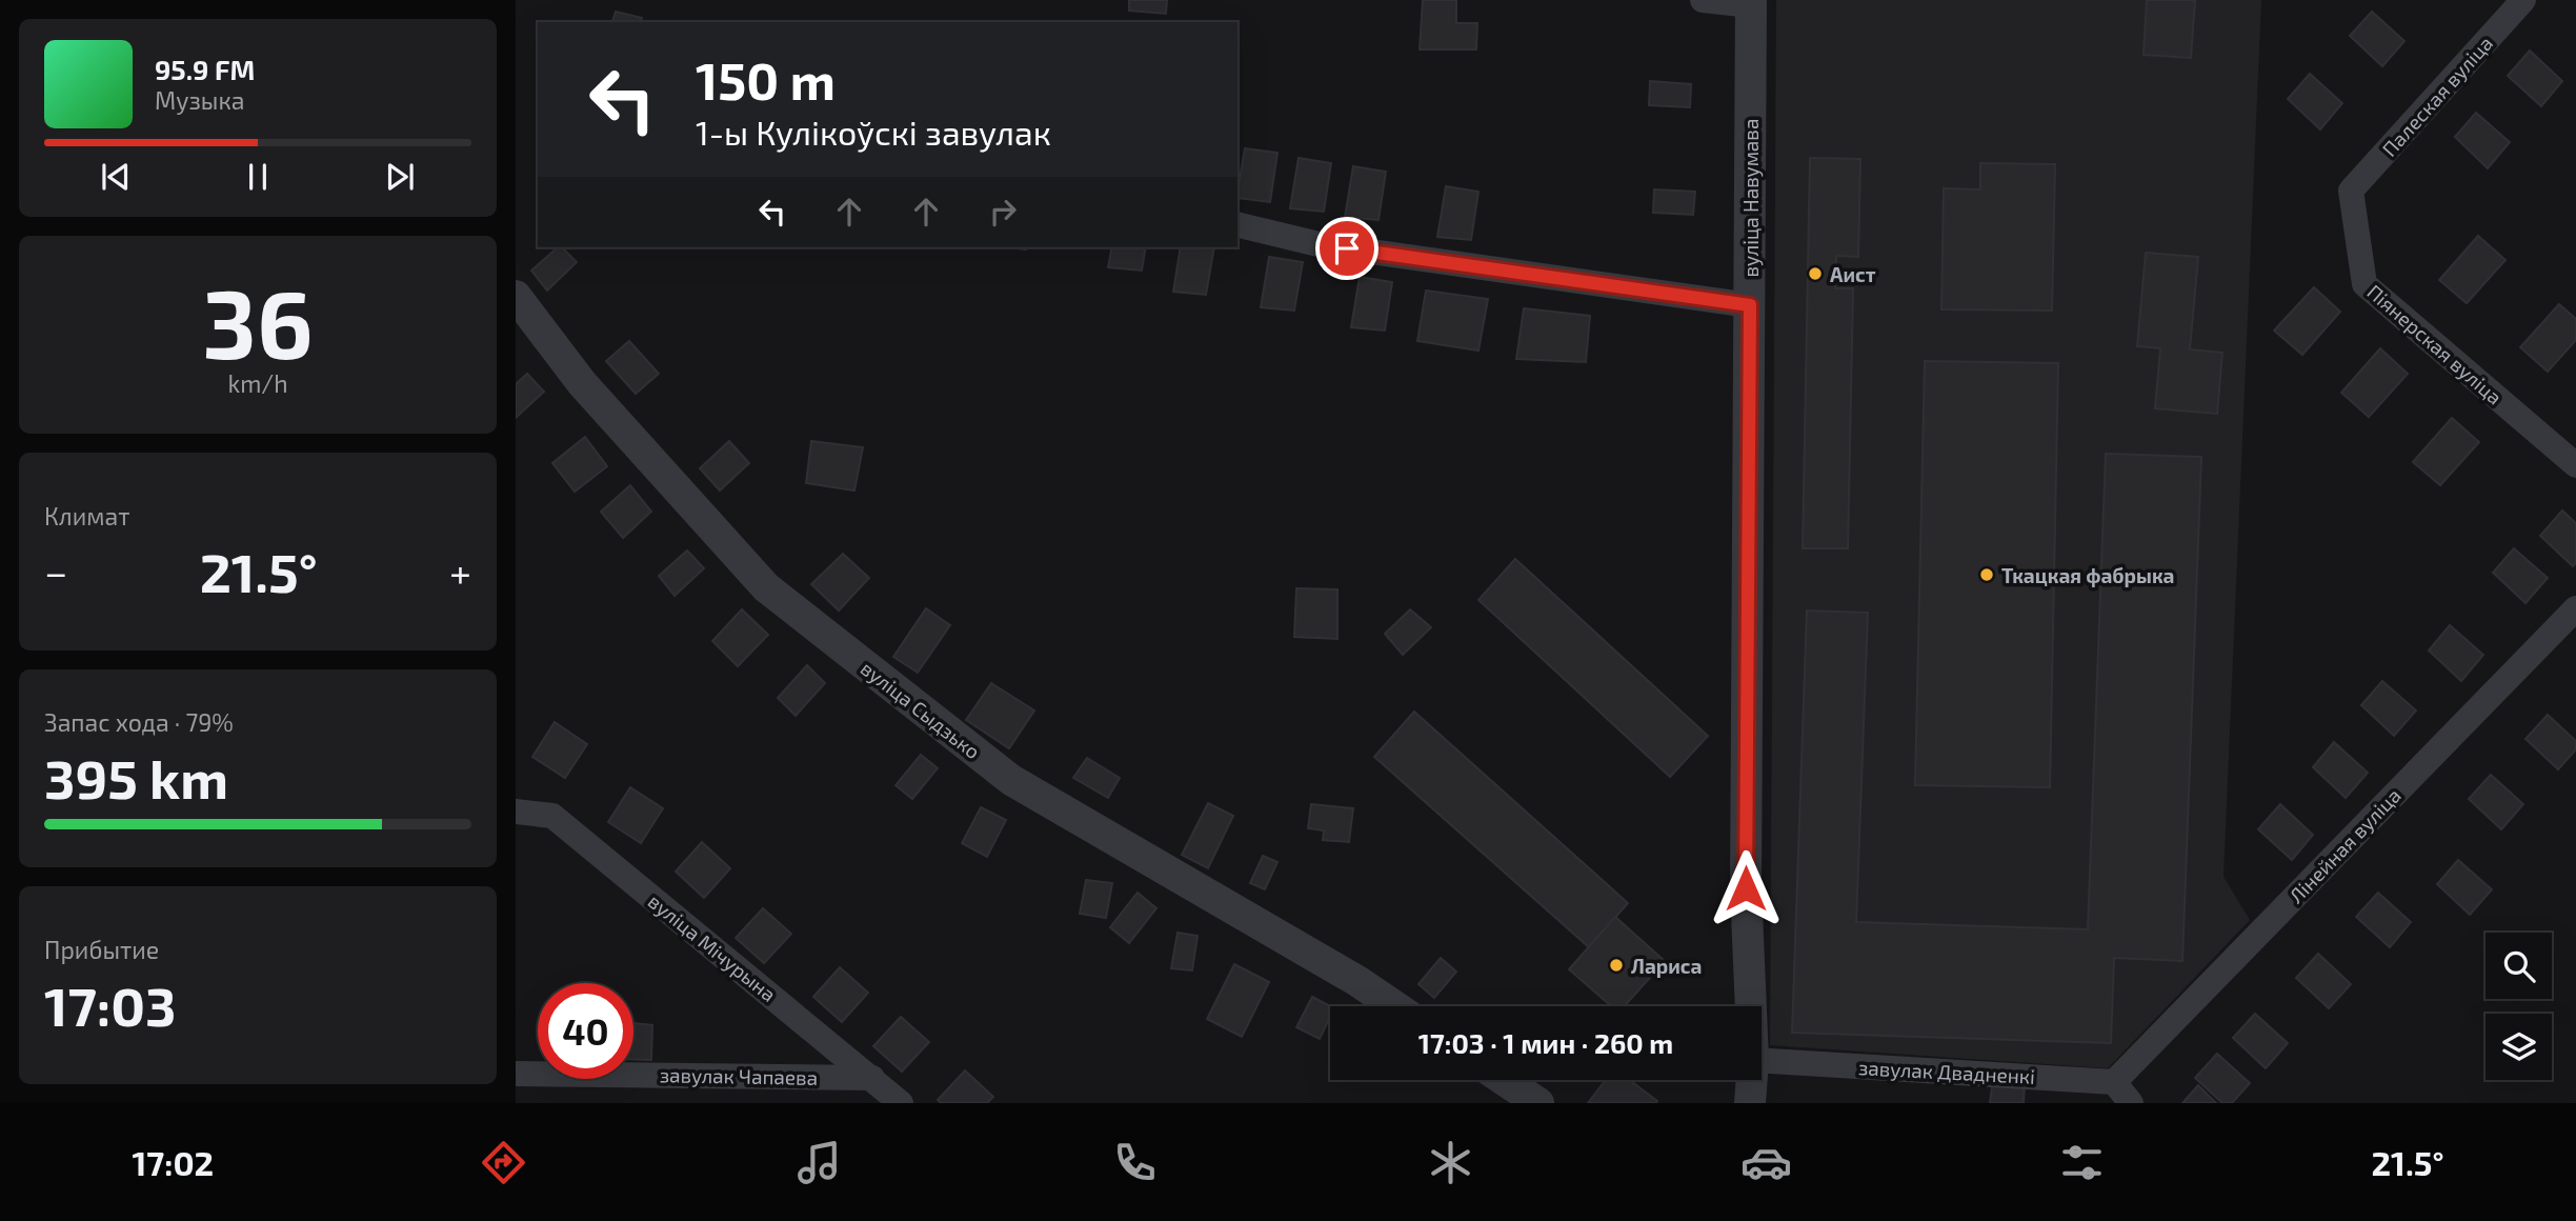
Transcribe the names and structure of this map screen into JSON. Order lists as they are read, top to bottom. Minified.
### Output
{"streets":{"street":["Палеская вуліца","вуліца Навумава","Піянерская вуліца","вуліца Сыдзько","Лінейная вуліца","вуліца Мічурына","завулак Двадненкі","завулак Чапаева"]},"crossings":[["Палеская вуліца","Піянерская вуліца"],["Лінейная вуліца","завулак Двадненкі"],["вуліца Мічурына","завулак Чапаева"]],"places":["Аист","Ткацкая фабрыка","Лариса"],"page":{"turn":["150 m","1-ы Кулікоўскі завулак"],"song":["95.9 FM","Музыка"],"tile":[["36","km/h"],"Климат",["Запас хода · 79%","395 km"],["Прибытие","17:03"]],"heat":["−","21.5°","+"],"limit":"40","trip":"17:03 · 1 мин · 260 m","tabs":["17:02","21.5°"]}}
